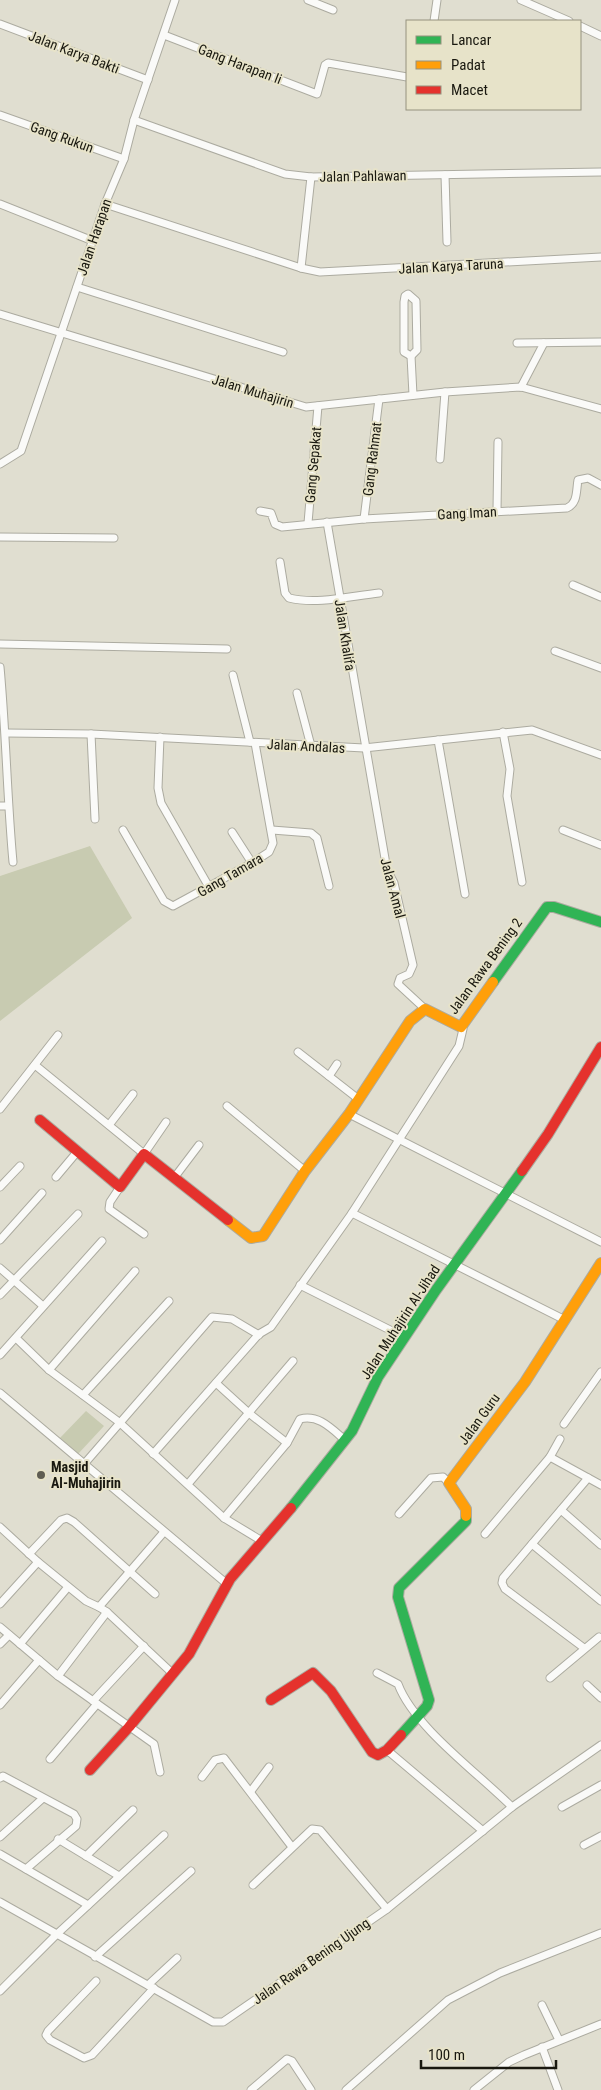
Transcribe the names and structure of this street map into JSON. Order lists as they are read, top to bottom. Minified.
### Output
{"streets":{"street":["Jalan Karya Bakti","Gang Harapan Ii","Gang Rukun","Jalan Pahlawan","Jalan Harapan","Jalan Karya Taruna","Jalan Muhajirin","Gang Rahmat","Gang Sepakat","Gang Iman","Jalan Khalifa","Jalan Andalas","Gang Tamara","Jalan Amal","Jalan Rawa Bening 2","Jalan Muhajirin Al-Jihad","Jalan Guru","Jalan Rawa Bening Ujung"]},"crossings":[["Jalan Karya Bakti","Jalan Harapan"],["Gang Harapan Ii","Jalan Harapan"],["Gang Rukun","Jalan Harapan"],["Jalan Pahlawan","Jalan Harapan"],["Jalan Harapan","Jalan Karya Taruna"],["Jalan Harapan","Jalan Muhajirin"],["Jalan Muhajirin","Gang Rahmat"],["Jalan Muhajirin","Gang Sepakat"],["Gang Rahmat","Gang Iman"],["Gang Sepakat","Gang Iman"],["Gang Iman","Jalan Khalifa"],["Jalan Khalifa","Jalan Andalas"],["Jalan Khalifa","Jalan Amal"],["Jalan Andalas","Gang Tamara"],["Jalan Andalas","Jalan Amal"],["Jalan Amal","Jalan Rawa Bening 2"]],"places":["Masjid Al-Muhajirin"],"legend":["Lancar","Padat","Macet"],"scale_bar":"100 m"}
